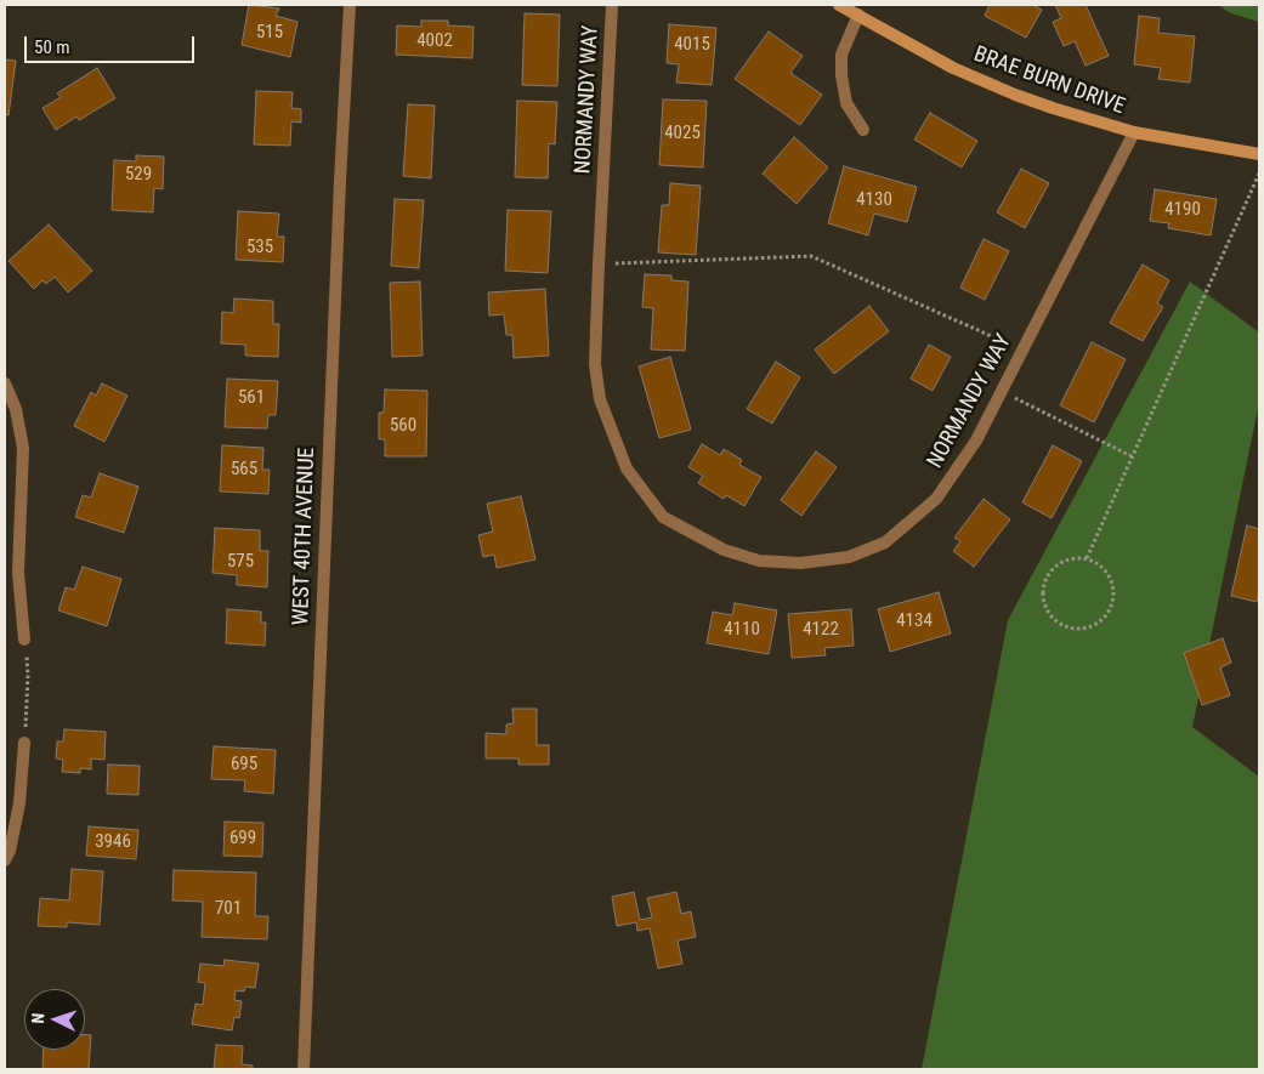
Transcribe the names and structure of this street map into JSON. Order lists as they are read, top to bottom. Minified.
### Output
{"streets":{"street":["BRAE BURN DRIVE","NORMANDY WAY","WEST 40TH AVENUE"]},"crossings":[["BRAE BURN DRIVE","NORMANDY WAY"]],"house_numbers":["515","4002","4015","4025","529","4130","4190","535","561","560","565","575","4134","4110","4122","695","699","3946","701"],"scale_bar":"50 m","north":"left"}
